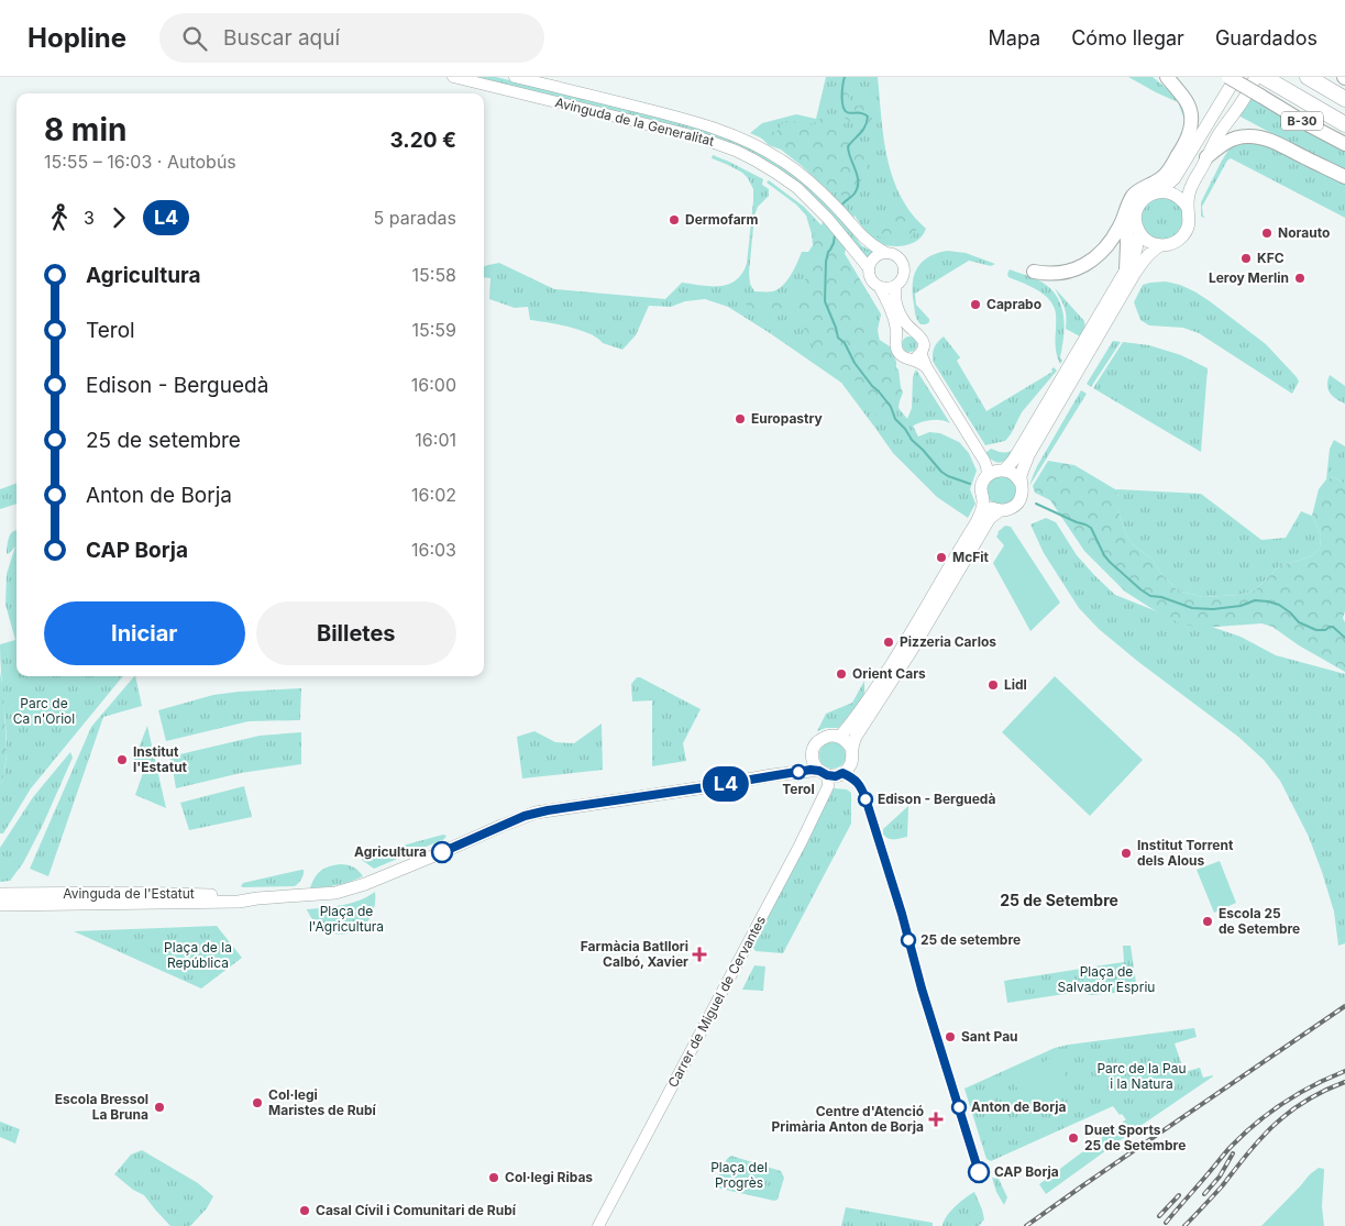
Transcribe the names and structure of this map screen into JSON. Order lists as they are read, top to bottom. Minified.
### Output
{"streets":{"highway":["B-30"],"main road":["Avinguda de l'Estatut"],"street":["Avinguda de la Generalitat","Carrer de Miguel de Cervantes"]},"crossings":[["Avinguda de l'Estatut","Carrer de Miguel de Cervantes"]],"districts":["25 de Setembre"],"parks":["Parc de Ca n'Oriol","Plaça de l'Agricultura","Plaça de la República","Plaça de Salvador Espriu","Parc de la Pau i la Natura","Plaça del Progrès"],"places":{"other":["Dermofarm","Norauto","KFC","Leroy Merlin","Caprabo","Europastry","McFit","Pizzeria Carlos","Orient Cars","Lidl","Institut l'Estatut","Terol","Edison - Berguedà","Agricultura","Institut Torrent dels Alous","Escola 25 de Setembre","25 de setembre","Sant Pau","Col·legi Maristes de Rubí","Escola Bressol La Bruna","Anton de Borja","Duet Sports 25 de Setembre","CAP Borja","Col·legi Ribas","Casal Cívil i Comunitari de Rubí"],"health":["Farmàcia Batllori Calbó, Xavier","Centre d'Atenció Primària Anton de Borja"]},"lines":["bus line L4"],"page":{"header":"Hopline","search":"Buscar aquí","nav":["Mapa","Cómo llegar","Guardados"],"on_map":"L4","heading":["8 min","15:55 – 16:03 · Autobús","3.20 €"],"legs":["3","L4","5 paradas"],"list":[{"name":"Agricultura","value":"15:58"},{"name":"Terol","value":"15:59"},{"name":"Edison - Berguedà","value":"16:00"},{"name":"25 de setembre","value":"16:01"},{"name":"Anton de Borja","value":"16:02"},{"name":"CAP Borja","value":"16:03"}],"buttons":["Iniciar","Billetes"]}}
